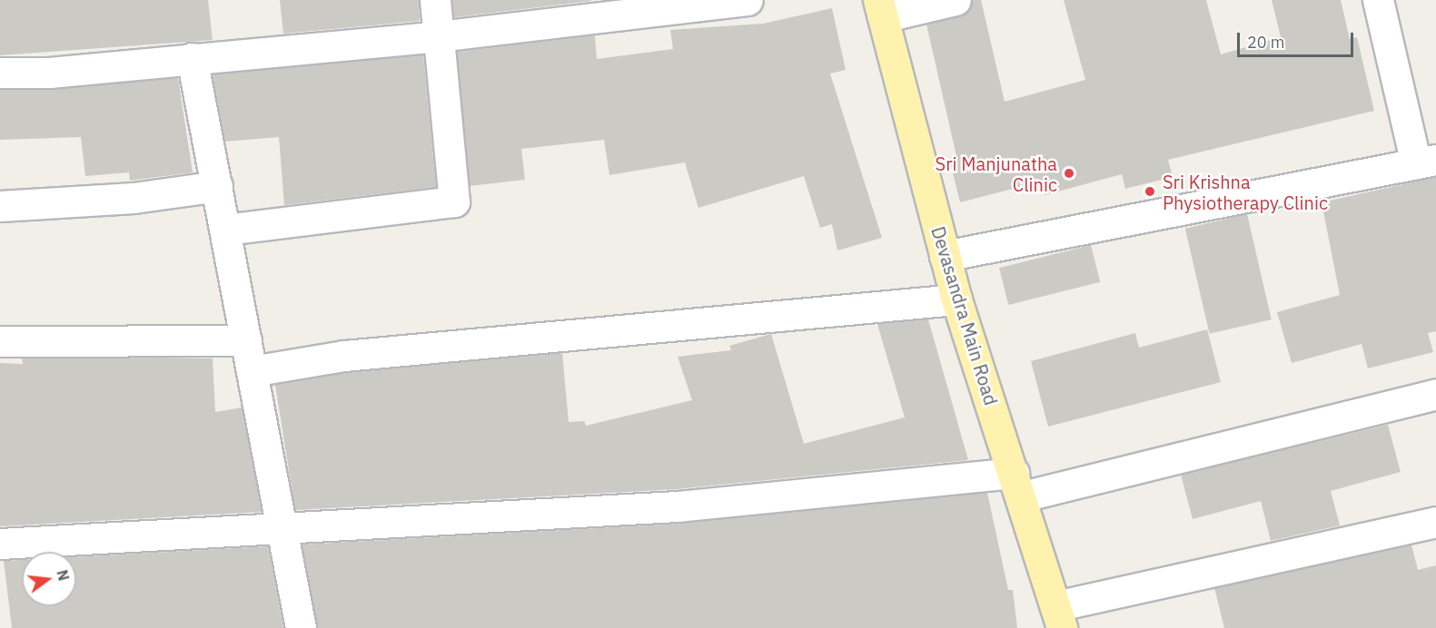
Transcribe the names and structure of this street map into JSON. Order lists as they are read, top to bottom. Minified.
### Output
{"streets":{"main road":["Devasandra Main Road"]},"places":["Sri Manjunatha Clinic","Sri Krishna Physiotherapy Clinic"],"scale_bar":"20 m","north":"right"}
